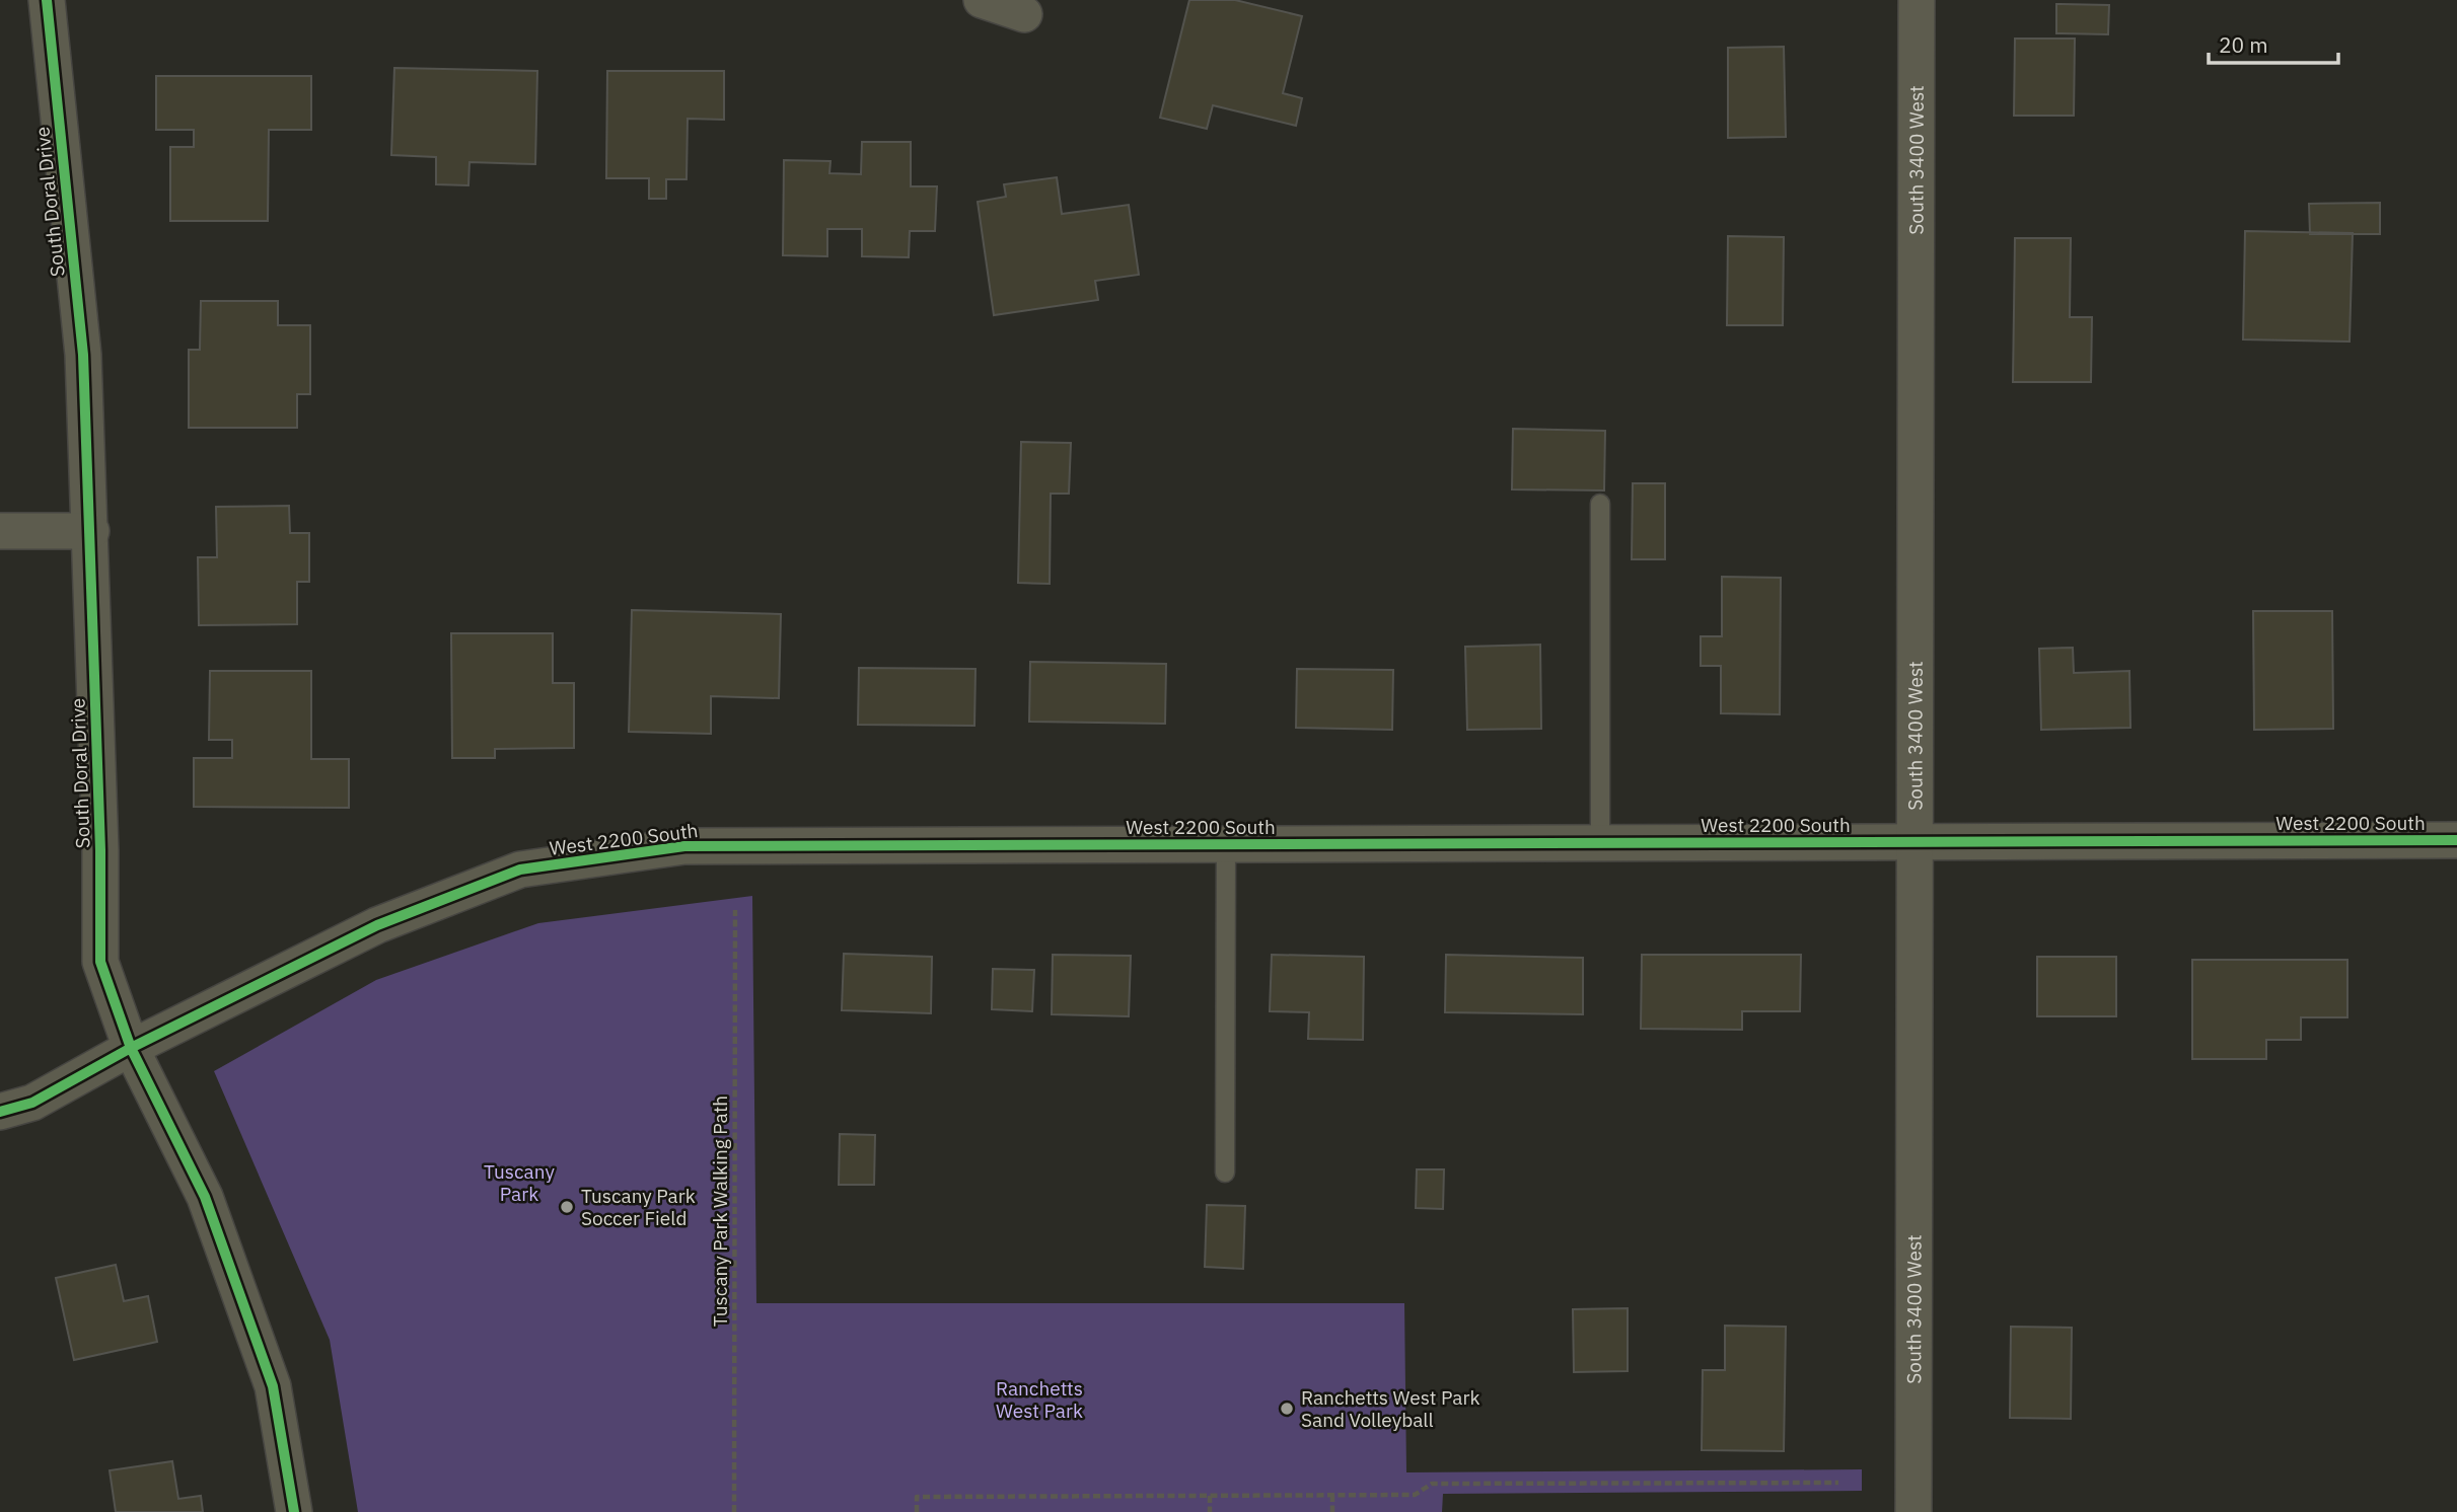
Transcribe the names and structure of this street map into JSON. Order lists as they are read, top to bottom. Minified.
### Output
{"streets":{"street":["South 3400 West","South Doral Drive","West 2200 South"],"path":["Tuscany Park Walking Path"]},"crossings":[["South 3400 West","West 2200 South"],["South Doral Drive","West 2200 South"]],"parks":["Tuscany Park","Ranchetts West Park"],"places":["Tuscany Park Soccer Field","Ranchetts West Park Sand Volleyball"],"scale_bar":"20 m"}
